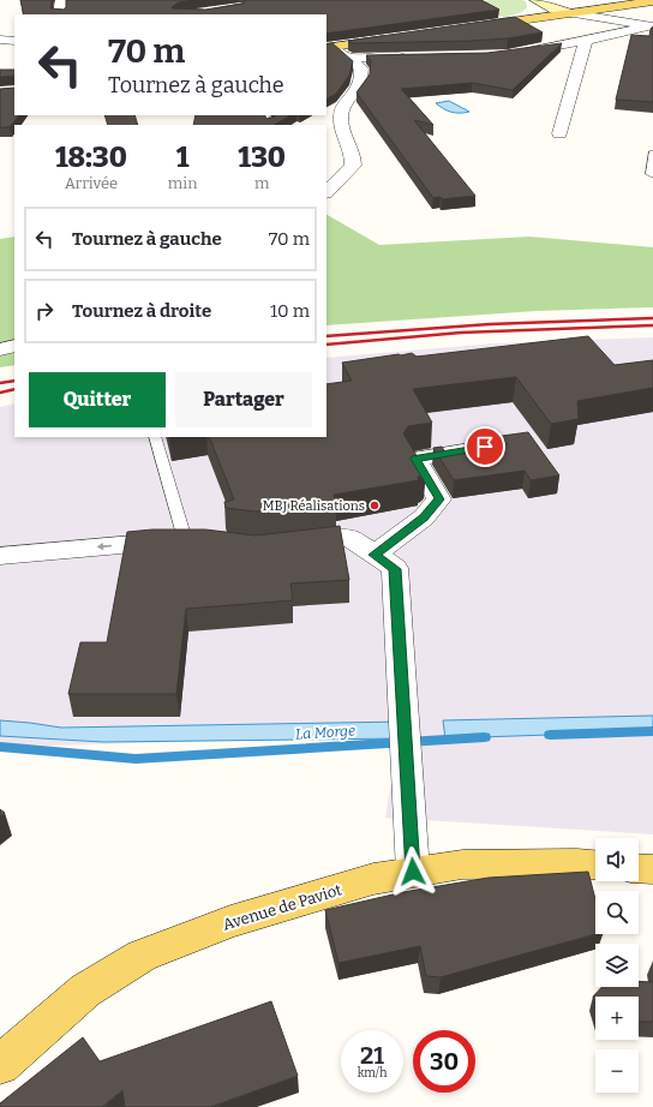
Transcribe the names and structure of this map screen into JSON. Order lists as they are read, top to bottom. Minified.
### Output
{"streets":{"main road":["Avenue de Paviot"]},"water":["La Morge"],"places":["MBJ Réalisations"],"page":{"turn":["70 m","Tournez à gauche"],"eta":["18:30","Arrivée","1","min","130","m"],"list":[{"name":"Tournez à gauche","value":"70 m"},{"name":"Tournez à droite","value":"10 m"}],"buttons":["Quitter","Partager"],"map_buttons":["+","−"],"speed":"21 km/h","limit":"30"}}
